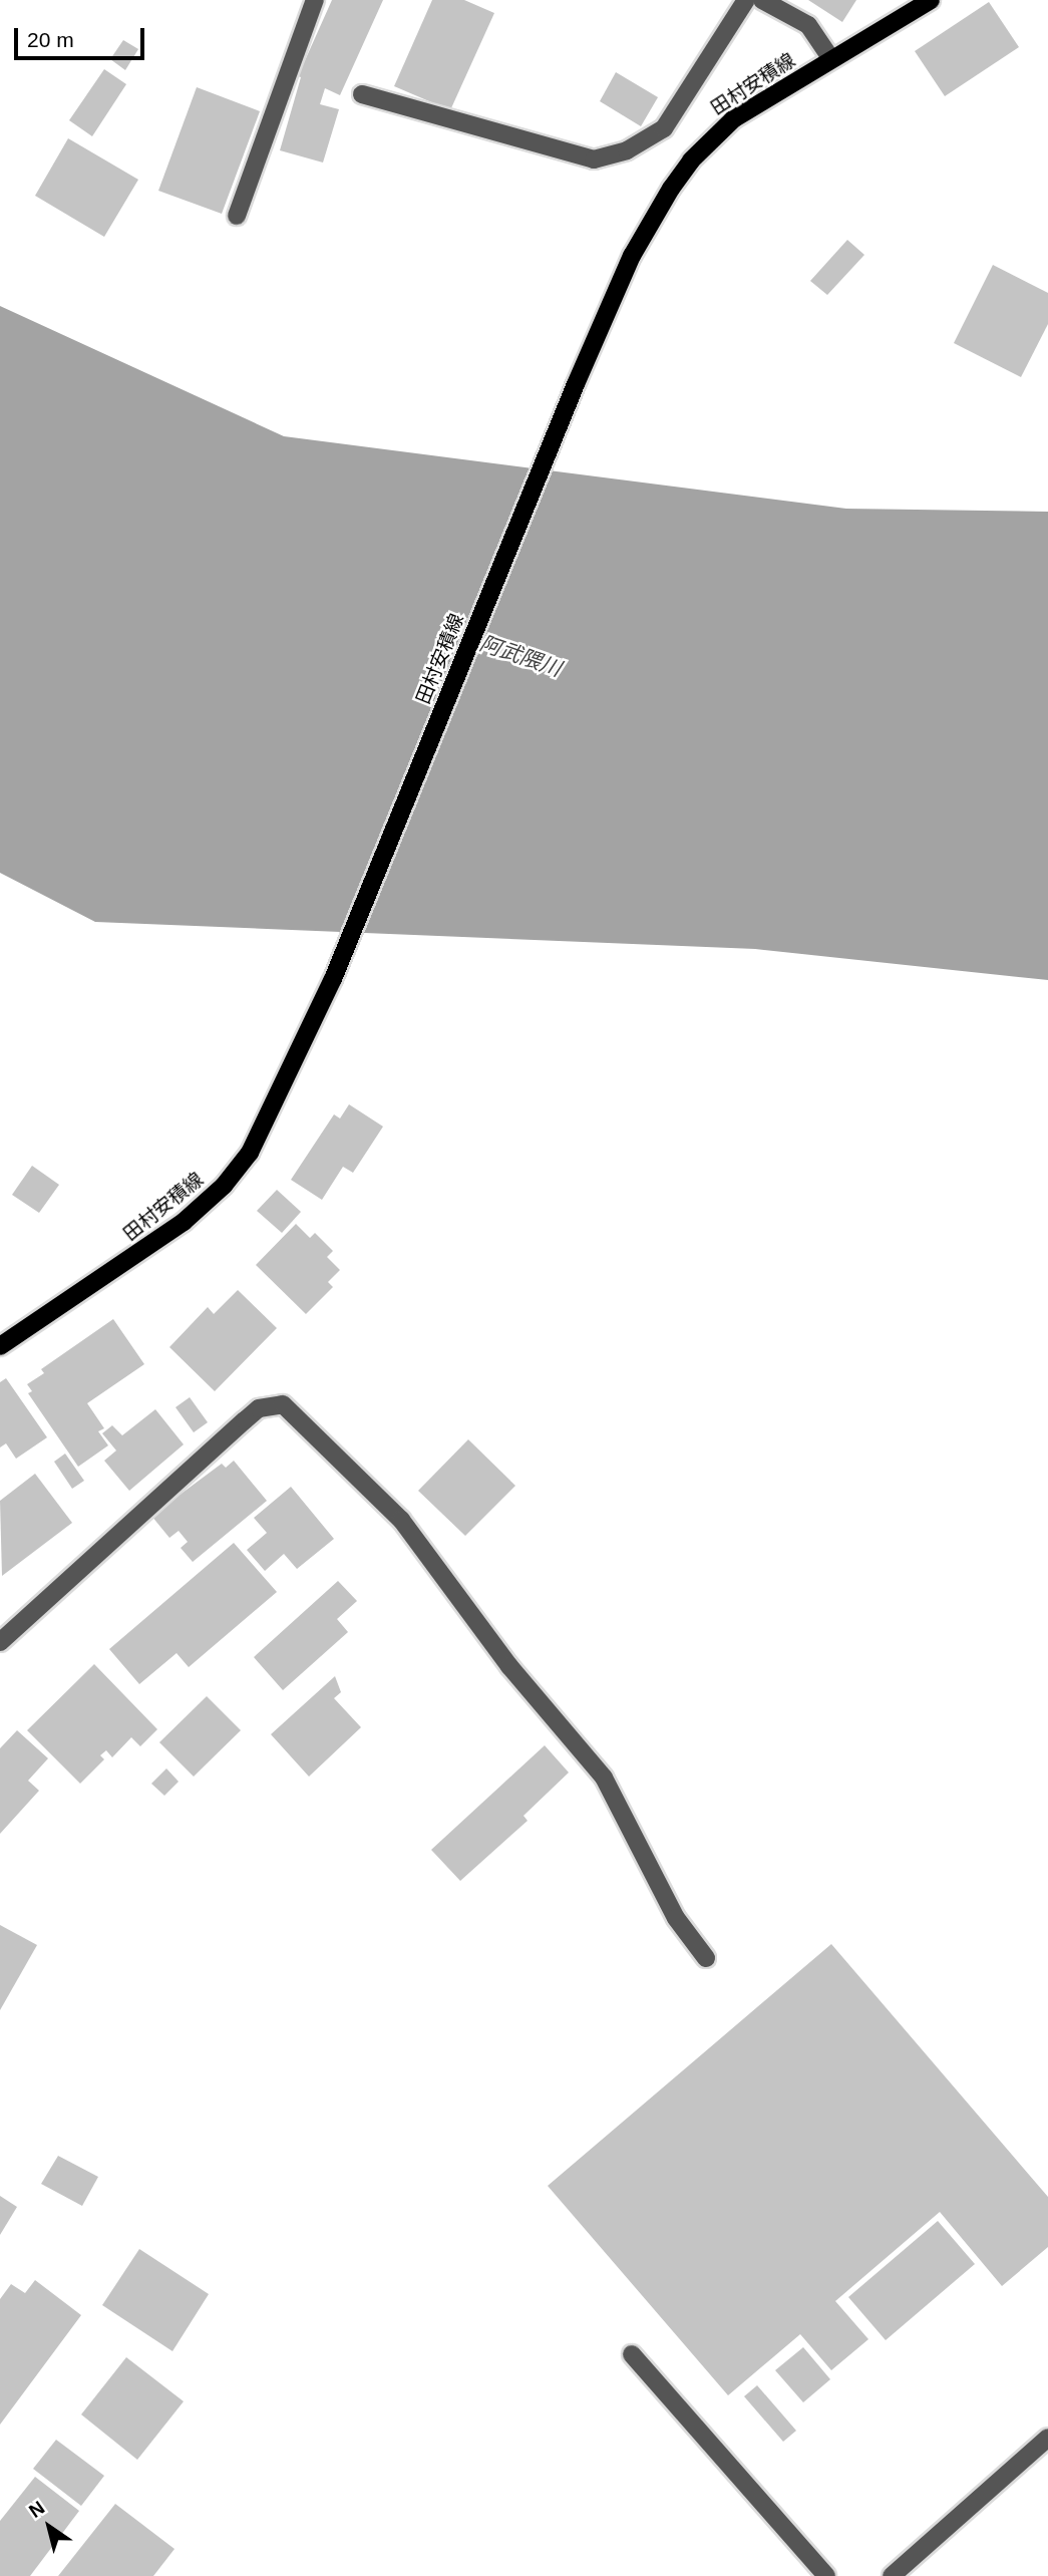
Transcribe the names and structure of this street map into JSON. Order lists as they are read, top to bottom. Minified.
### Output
{"streets":{"main road":["田村安積線"]},"water":["阿武隈川"],"scale_bar":"20 m","north":"top left"}
